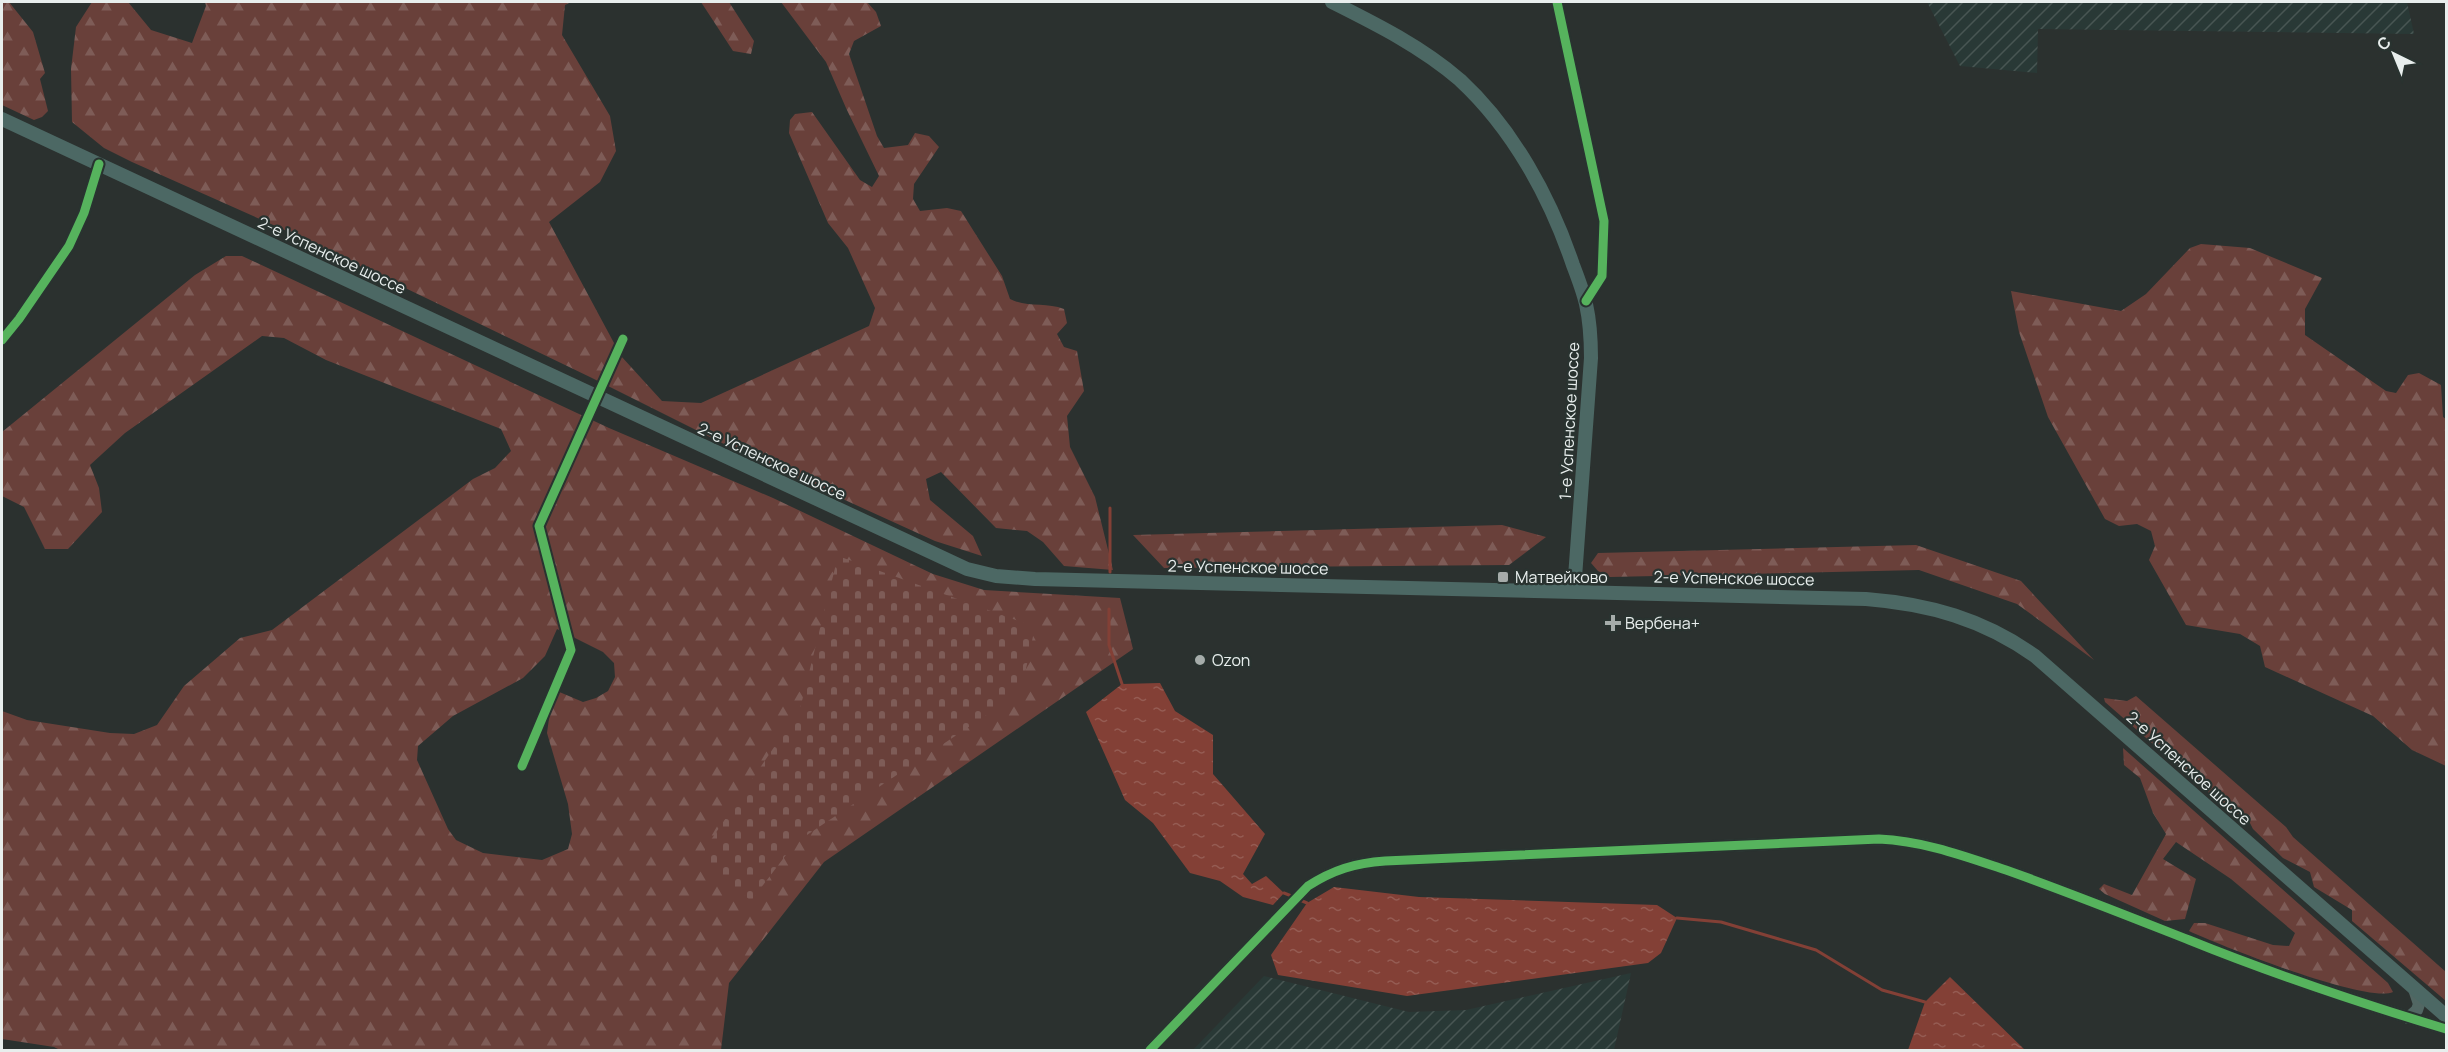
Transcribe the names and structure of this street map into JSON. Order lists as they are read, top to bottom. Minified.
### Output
{"streets":{"main road":["2-е Успенское шоссе","1-е Успенское шоссе"]},"crossings":[["2-е Успенское шоссе","1-е Успенское шоссе"]],"places":{"transit":["Матвейково"],"health":["Вербена+"],"other":["Ozon"]},"north":"top left"}
